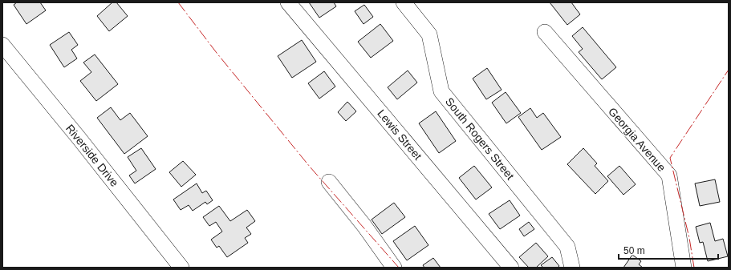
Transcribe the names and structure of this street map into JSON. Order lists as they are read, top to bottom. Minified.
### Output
{"streets":{"street":["Lewis Street","South Rogers Street","Georgia Avenue","Riverside Drive"]},"scale_bar":"50 m"}
